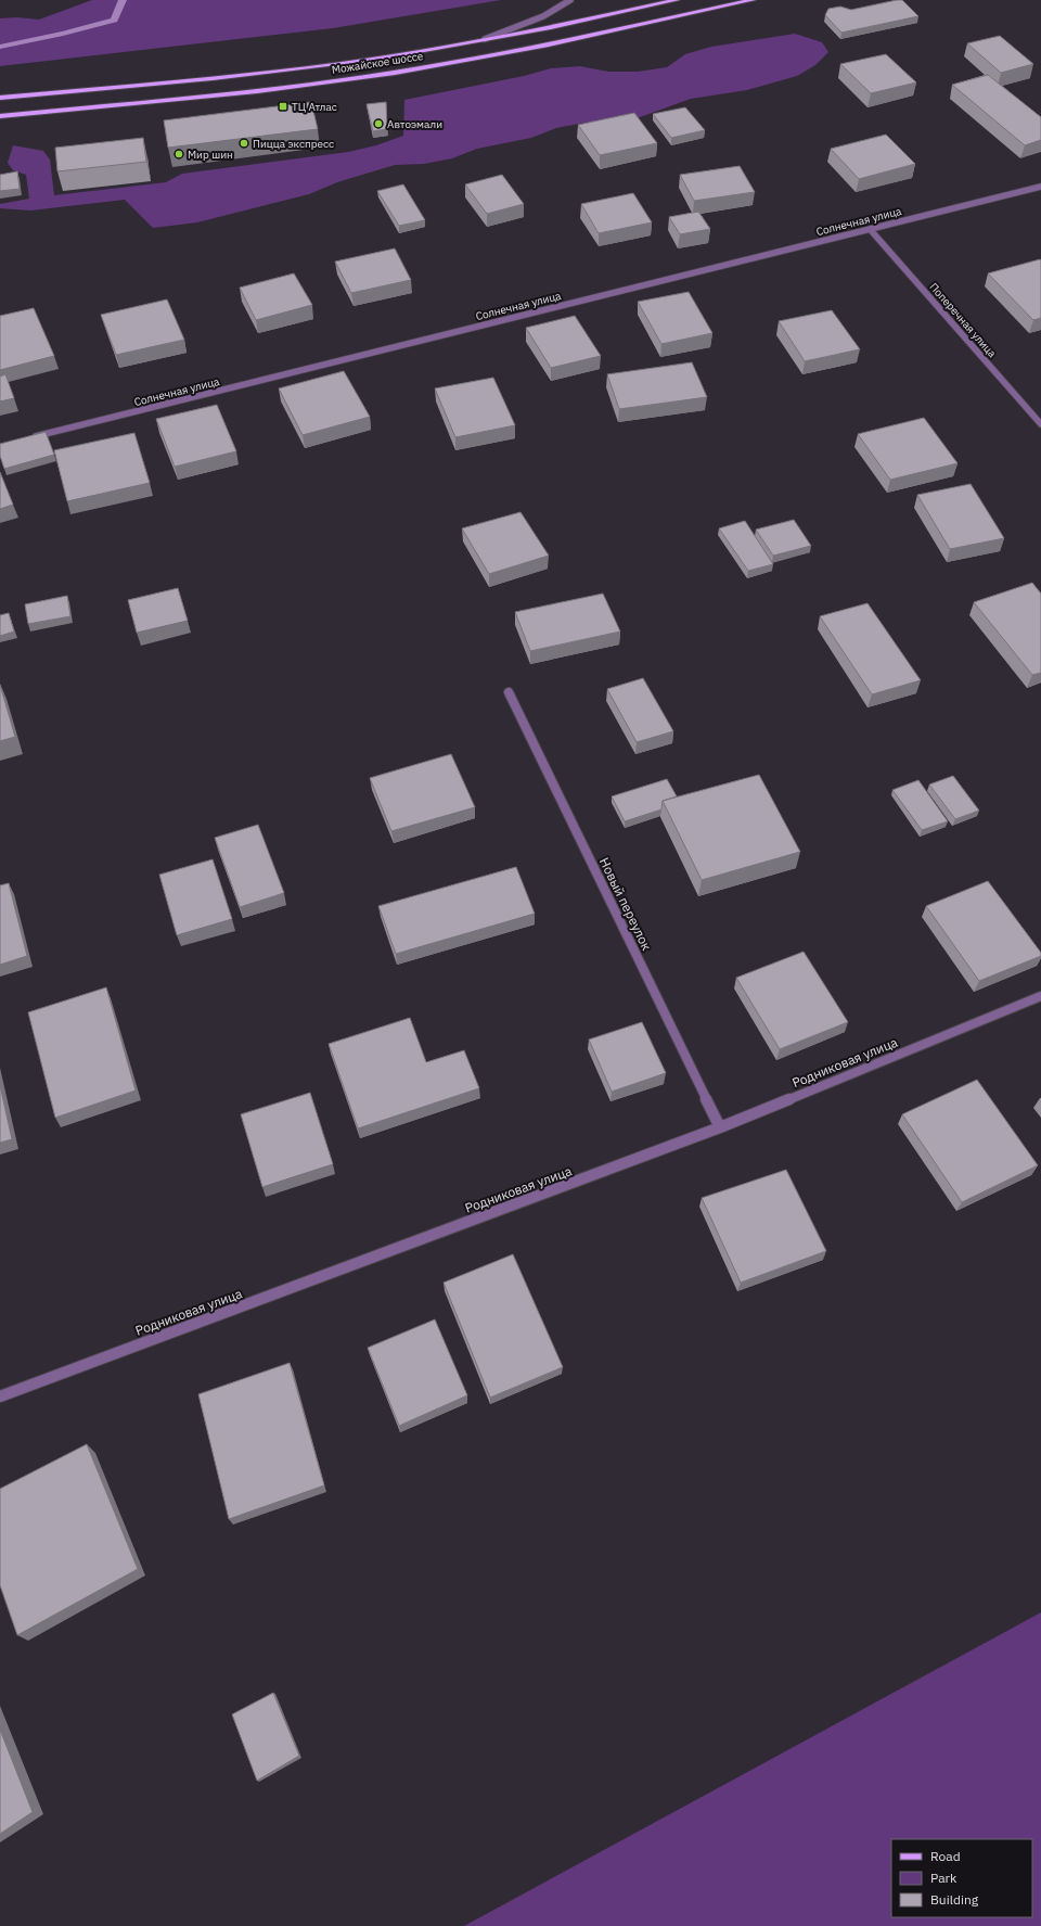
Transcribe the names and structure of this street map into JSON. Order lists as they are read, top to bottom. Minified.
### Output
{"streets":{"main road":["Можайское шоссе"],"street":["Солнечная улица","Поперечная улица","Новый переулок","Родниковая улица"]},"crossings":[["Солнечная улица","Поперечная улица"],["Новый переулок","Родниковая улица"]],"places":{"transit":["ТЦ Атлас"],"other":["Автоэмали","Пицца экспресс","Мир шин"]},"legend":["Road","Park","Building"]}
